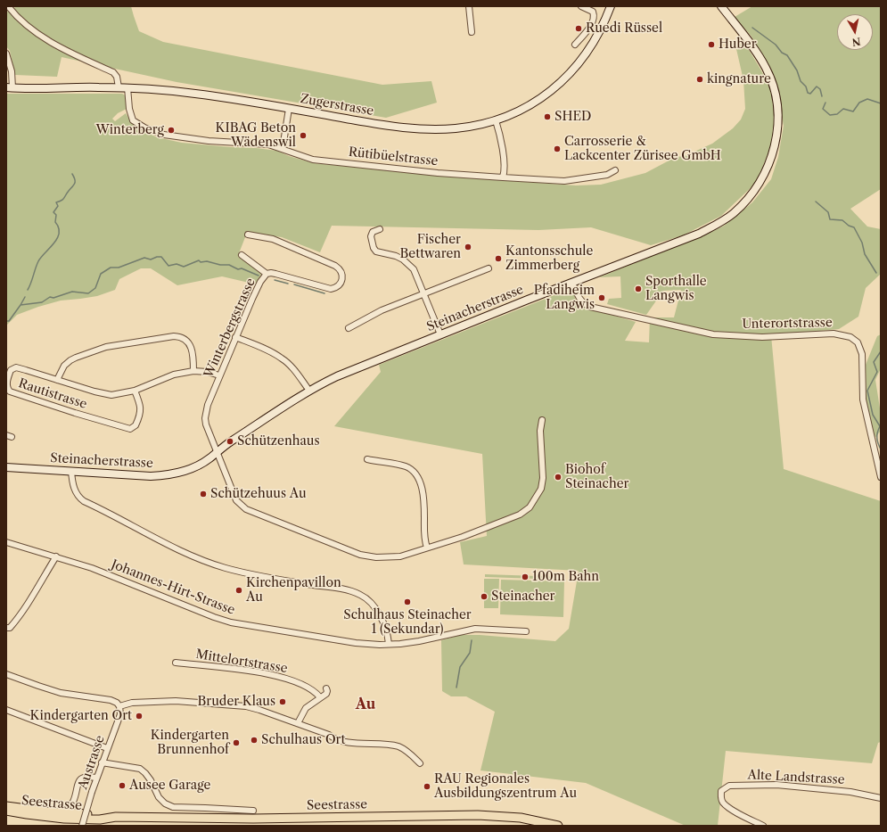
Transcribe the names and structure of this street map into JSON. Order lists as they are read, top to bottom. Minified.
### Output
{"streets":{"main road":["Seestrasse"],"street":["Zugerstrasse","Rütibüelstrasse","Steinacherstrasse","Unterortstrasse","Winterbergstrasse","Rautistrasse","Johannes-Hirt-Strasse","Mittelortstrasse","Austrasse","Alte Landstrasse"]},"crossings":[["Zugerstrasse","Rütibüelstrasse"],["Steinacherstrasse","Unterortstrasse"],["Steinacherstrasse","Winterbergstrasse"]],"districts":["Au"],"places":["Ruedi Rüssel","Huber","kingnature","SHED","Winterberg","KIBAG Beton Wädenswil","Carrosserie & Lackcenter Zürisee GmbH","Fischer Bettwaren","Kantonsschule Zimmerberg","Sporthalle Langwis","Pfadiheim Langwis","Schützenhaus","Biohof Steinacher","Schützehuus Au","100m Bahn","Kirchenpavillon Au","Steinacher","Schulhaus Steinacher 1 (Sekundar)","Bruder Klaus","Kindergarten Ort","Schulhaus Ort","Kindergarten Brunnenhof","Ausee Garage","RAU Regionales Ausbildungszentrum Au"],"north":"bottom"}
